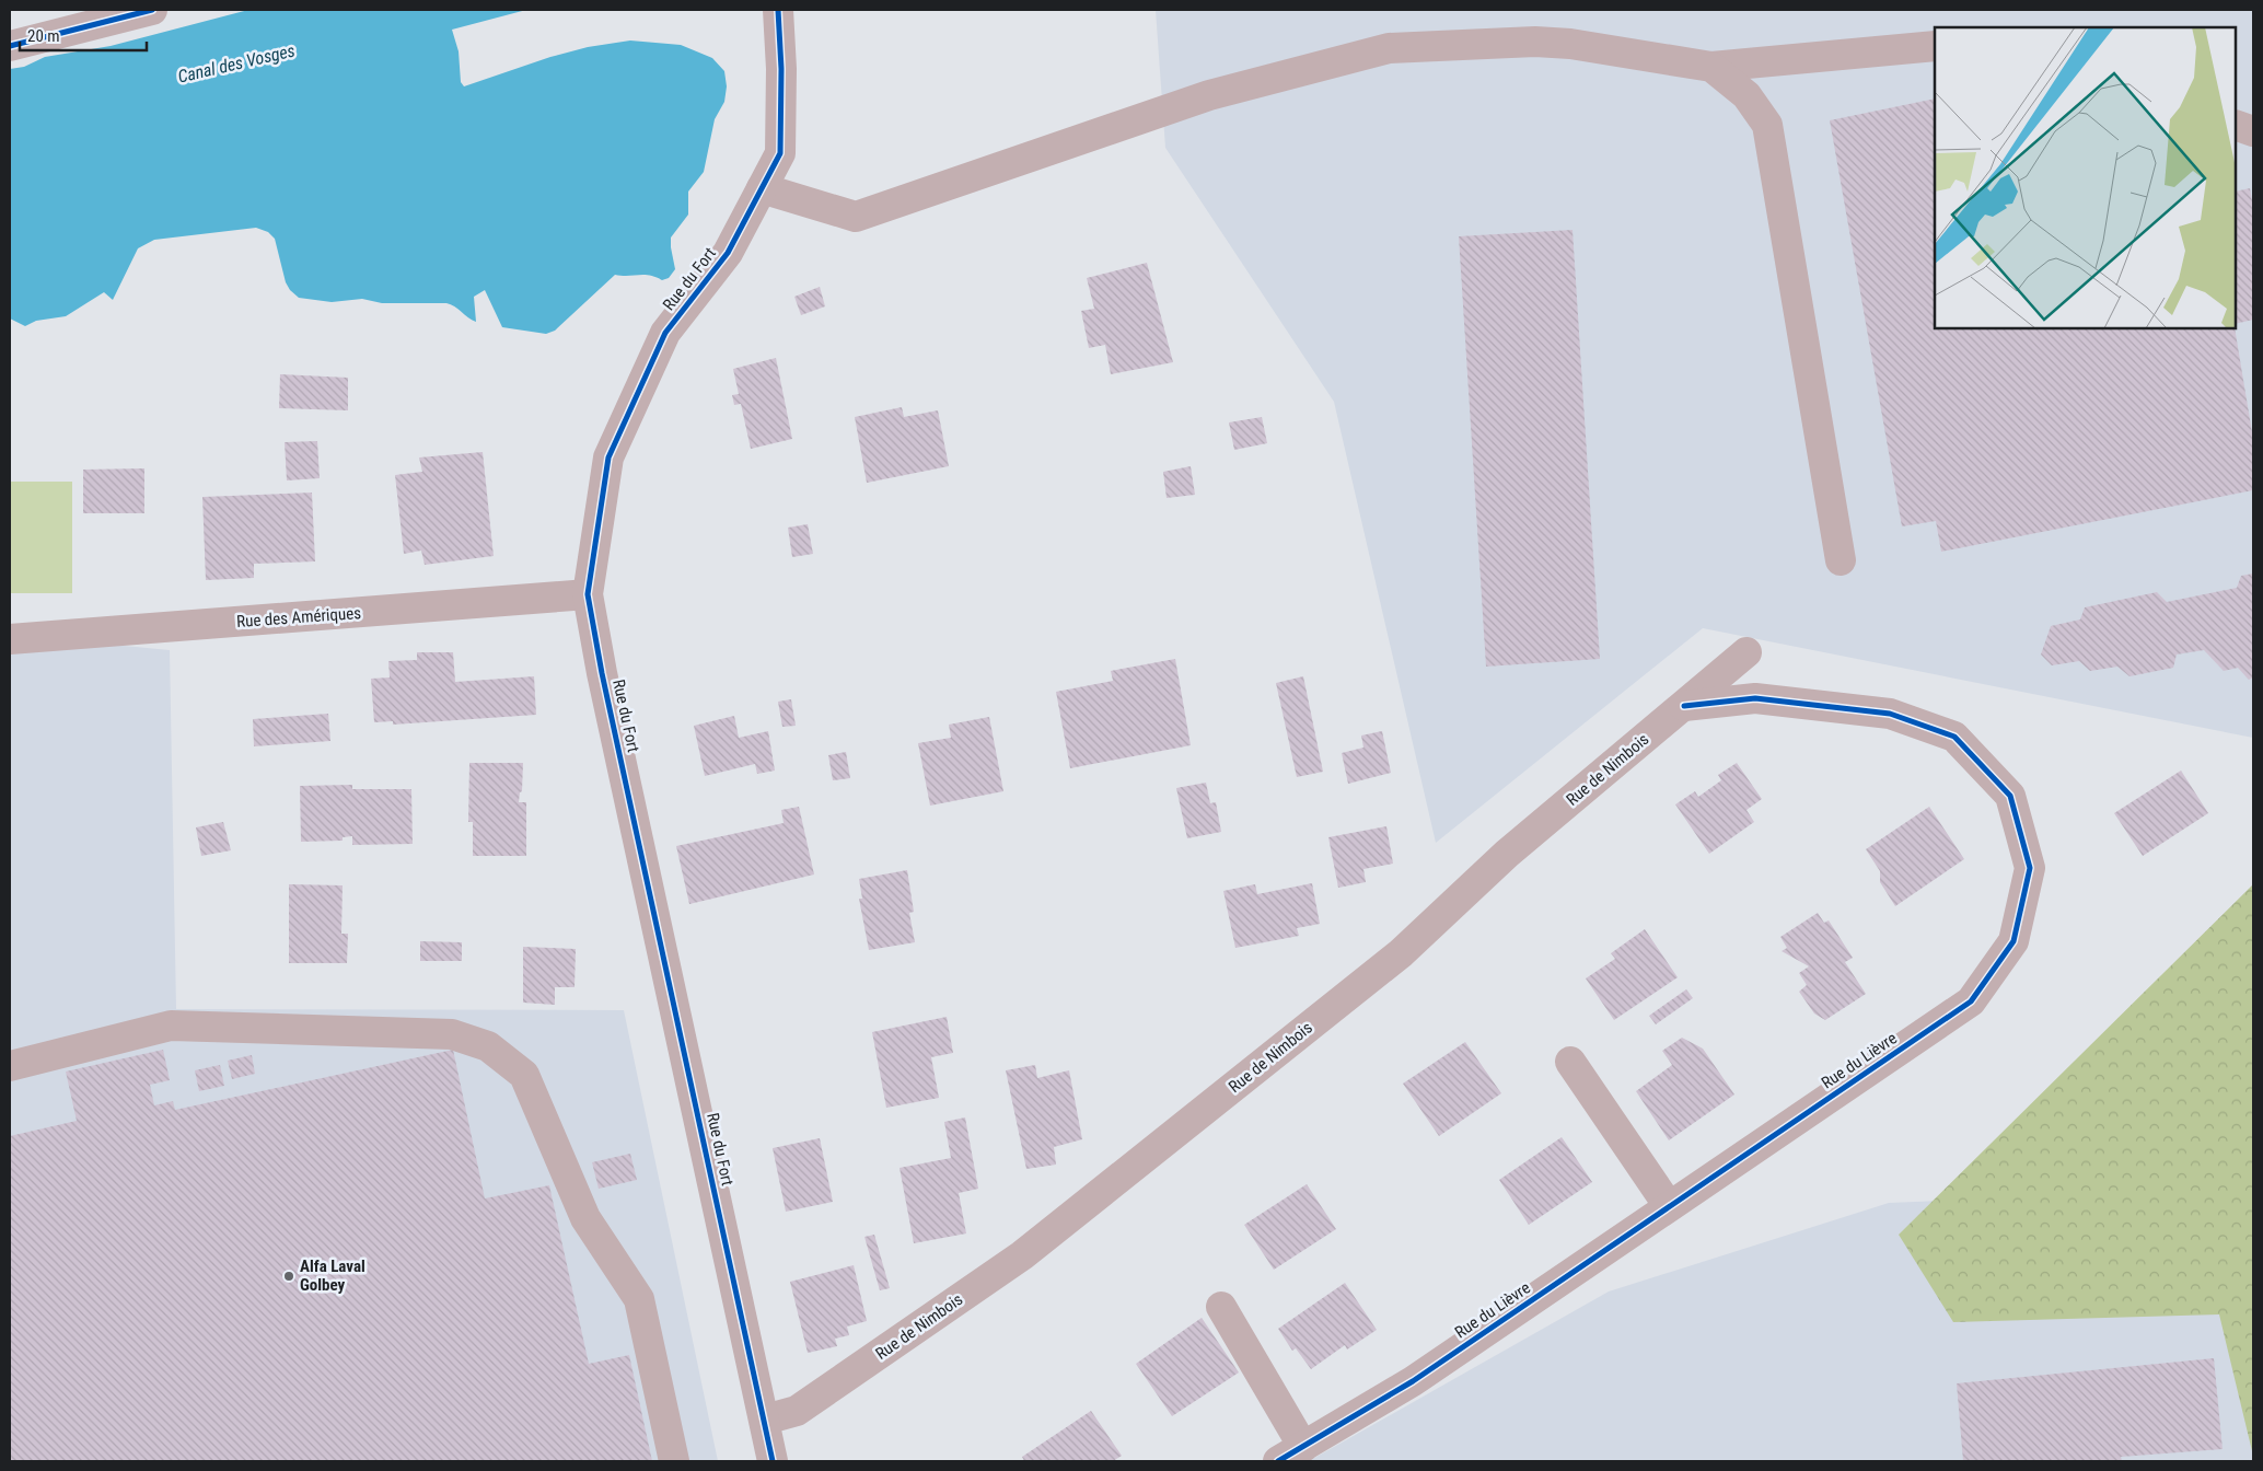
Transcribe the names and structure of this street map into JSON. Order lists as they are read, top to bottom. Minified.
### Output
{"streets":{"street":["Rue du Fort","Rue des Amériques","Rue de Nimbois","Rue du Lièvre"]},"crossings":[["Rue du Fort","Rue des Amériques"],["Rue du Fort","Rue de Nimbois"],["Rue de Nimbois","Rue du Lièvre"]],"water":["Canal des Vosges"],"places":["Alfa Laval Golbey"],"scale_bar":"20 m"}
